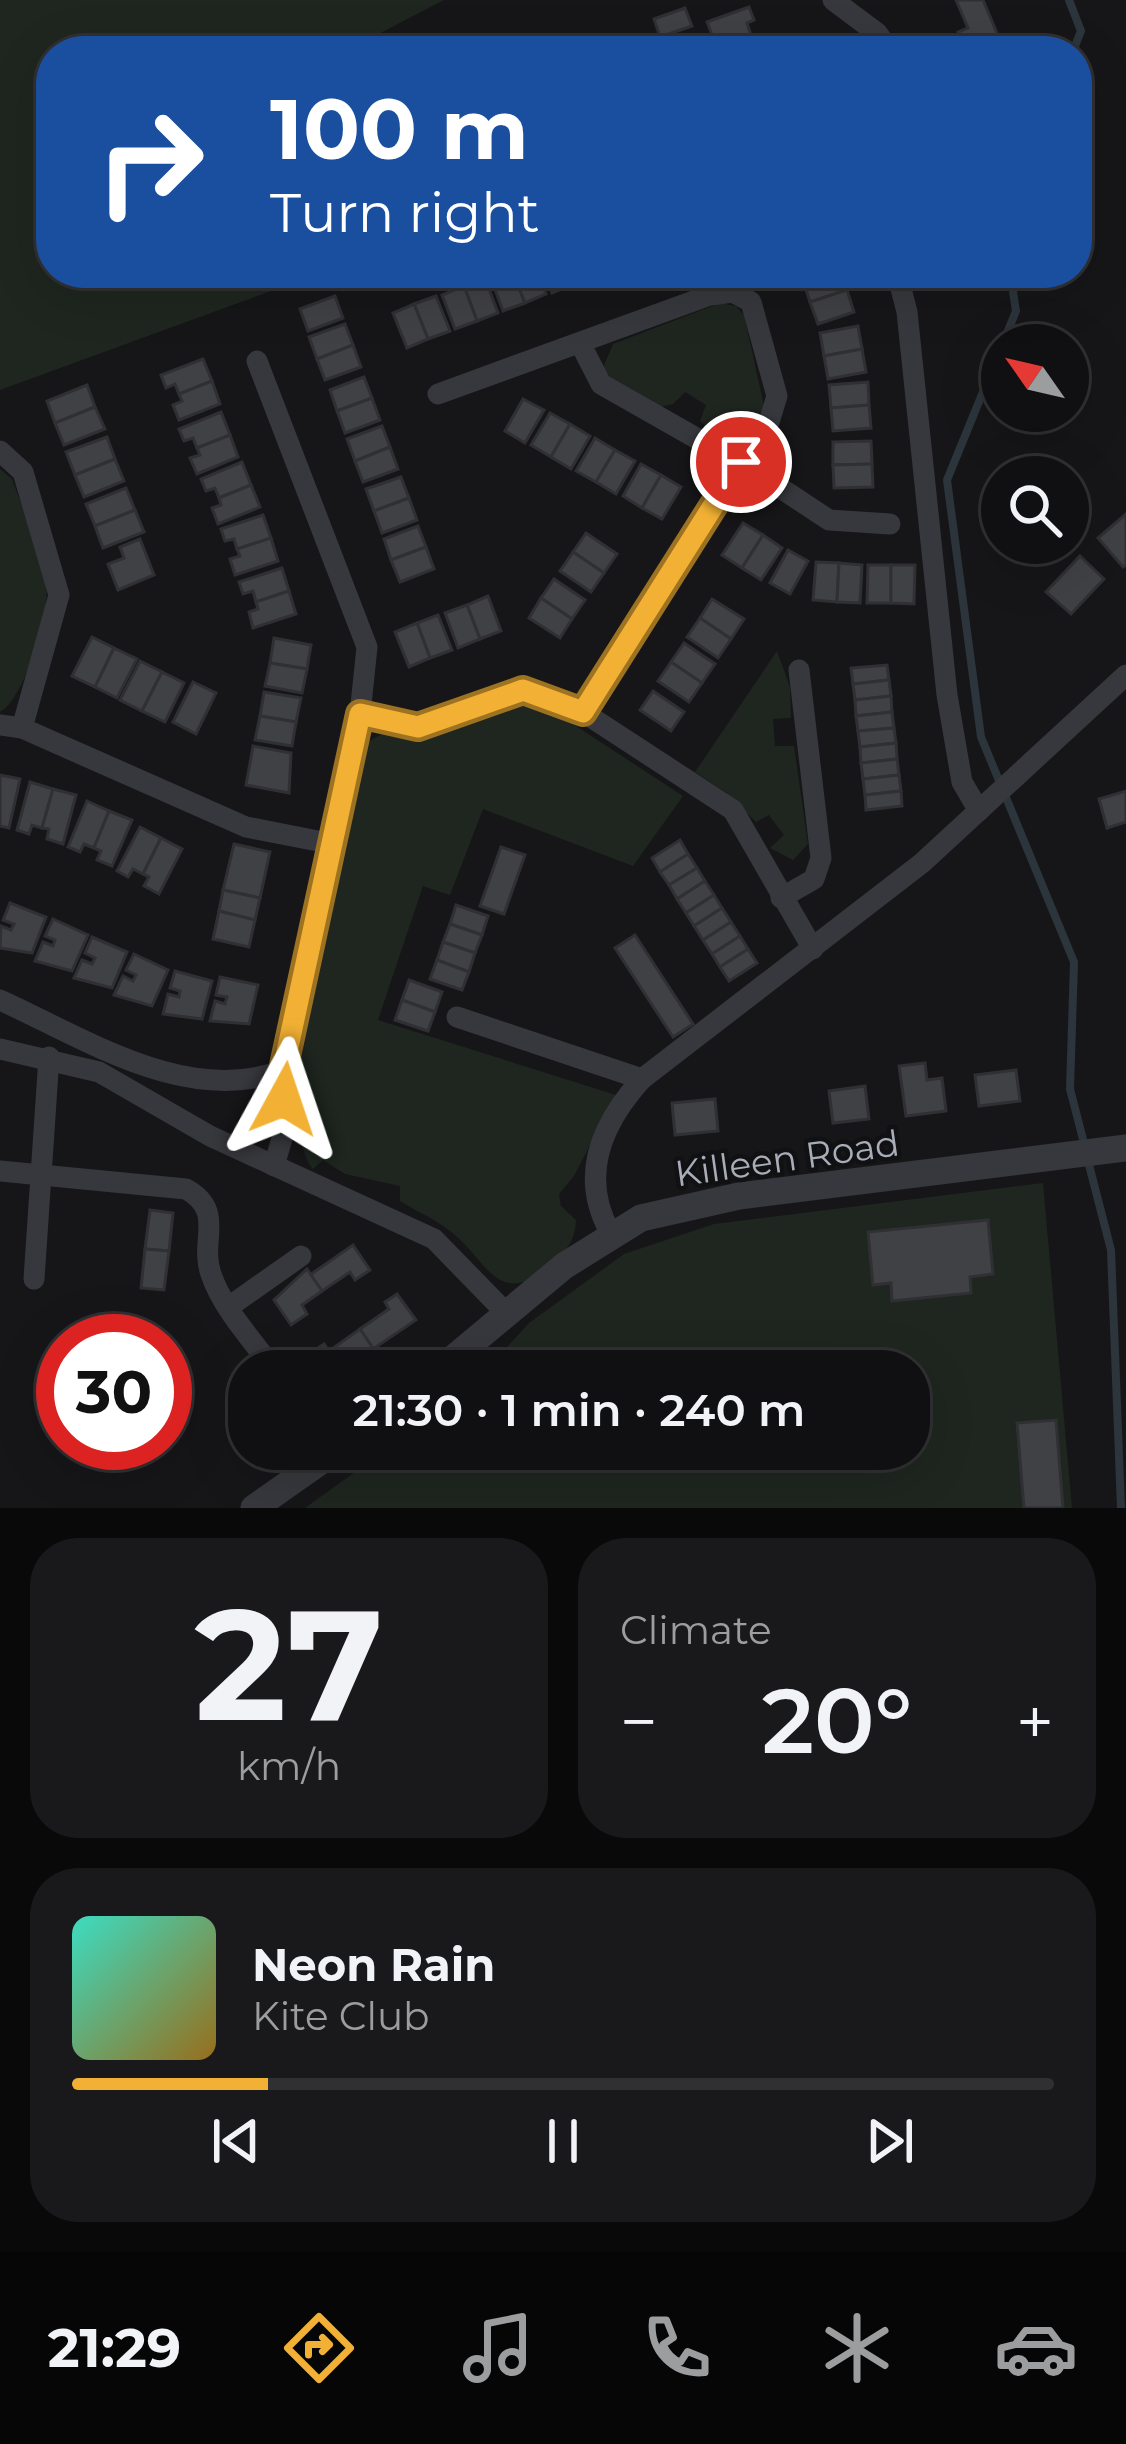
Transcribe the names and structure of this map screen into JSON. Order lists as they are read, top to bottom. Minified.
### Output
{"streets":{"street":["Killeen Road"]},"north":"top left","page":{"turn":["100 m","Turn right"],"limit":"30","trip":"21:30 · 1 min · 240 m","tile":[["27","km/h"],"Climate"],"heat":["−","20°","+"],"song":["Neon Rain","Kite Club"],"tabs":"21:29"}}
